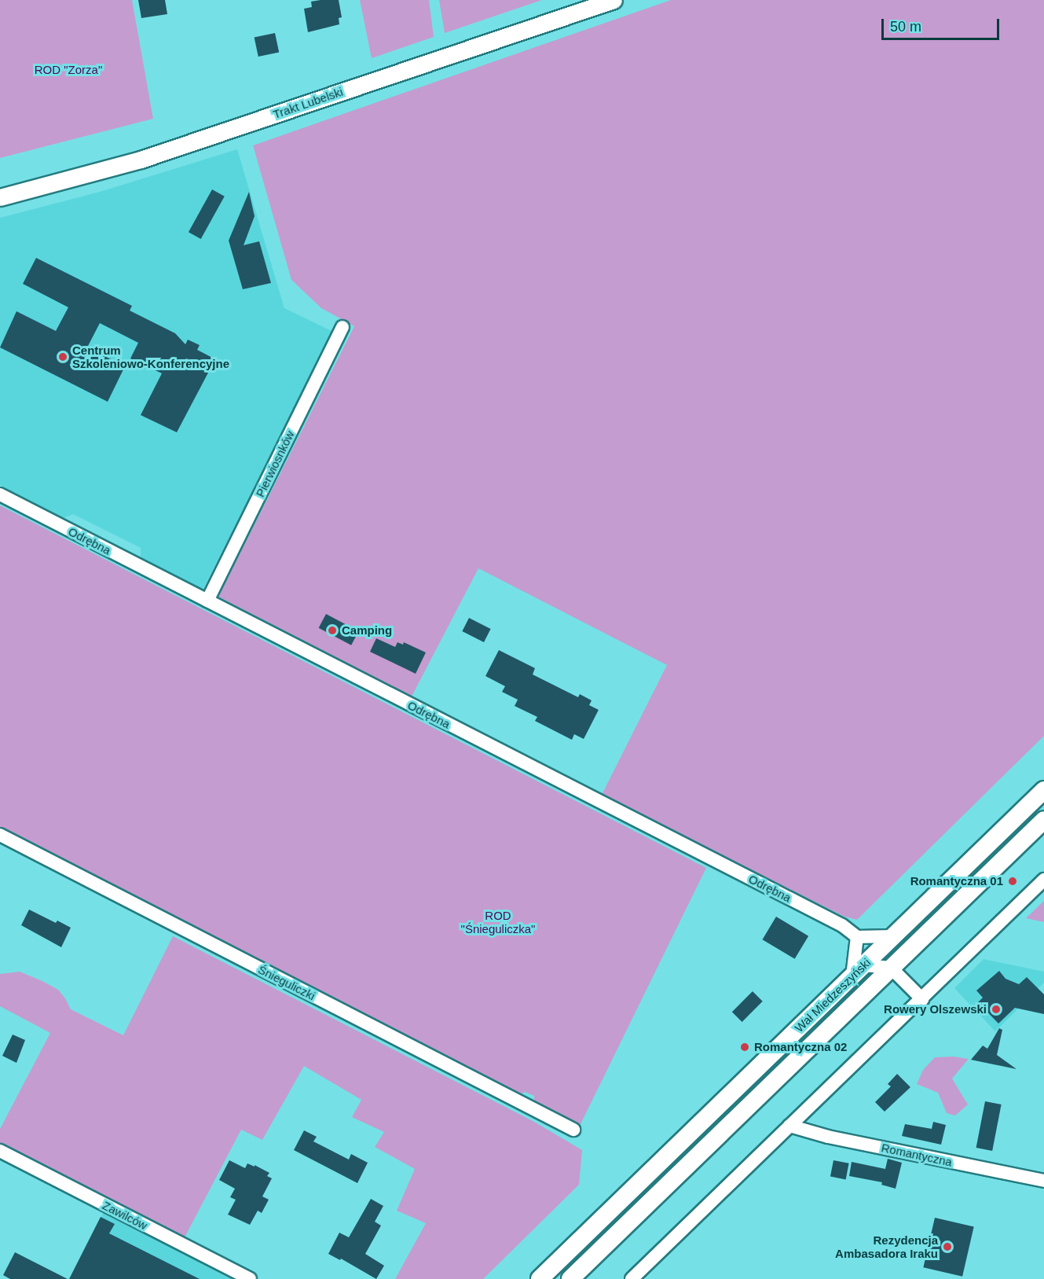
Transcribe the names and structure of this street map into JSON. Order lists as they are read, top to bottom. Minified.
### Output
{"streets":{"main road":["Wał Miedzeszyński"],"street":["Trakt Lubelski","Pierwiosnków","Odrębna","Śnieguliczki","Romantyczna","Zawilców"]},"crossings":[["Pierwiosnków","Odrębna"]],"parks":["ROD \"Zorza\"","ROD \"Śnieguliczka\""],"places":["Centrum Szkoleniowo-Konferencyjne","Camping","Romantyczna 01","Rowery Olszewski","Romantyczna 02","Rezydencja Ambasadora Iraku"],"scale_bar":"50 m"}
